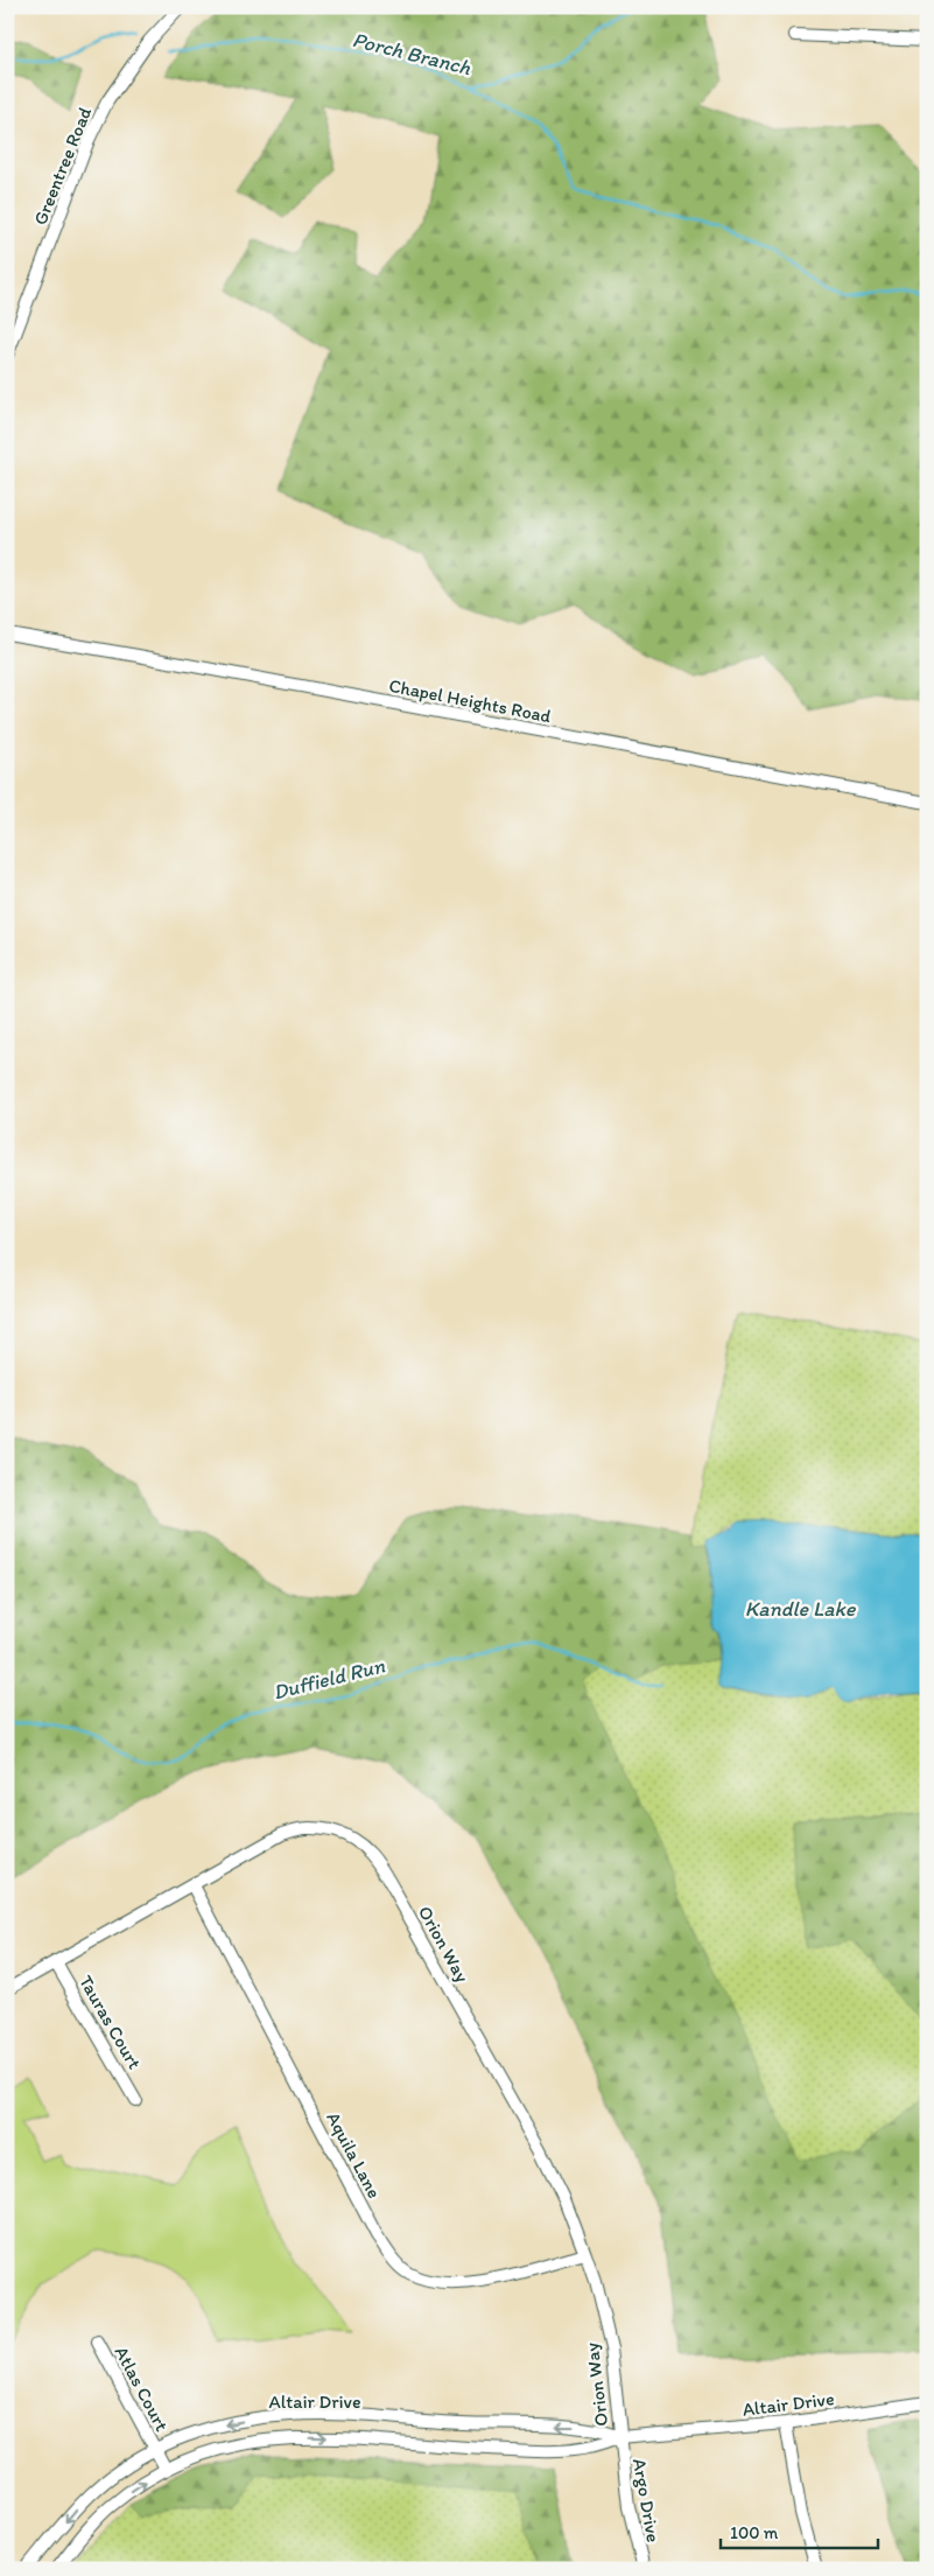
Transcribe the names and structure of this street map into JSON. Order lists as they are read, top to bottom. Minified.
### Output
{"streets":{"street":["Greentree Road","Chapel Heights Road","Orion Way","Tauras Court","Aquila Lane","Atlas Court","Altair Drive","Argo Drive"]},"crossings":[["Orion Way","Tauras Court"],["Orion Way","Aquila Lane"],["Orion Way","Altair Drive"],["Orion Way","Argo Drive"],["Atlas Court","Altair Drive"],["Altair Drive","Argo Drive"]],"water":["Porch Branch","Kandle Lake","Duffield Run"],"scale_bar":"100 m"}
